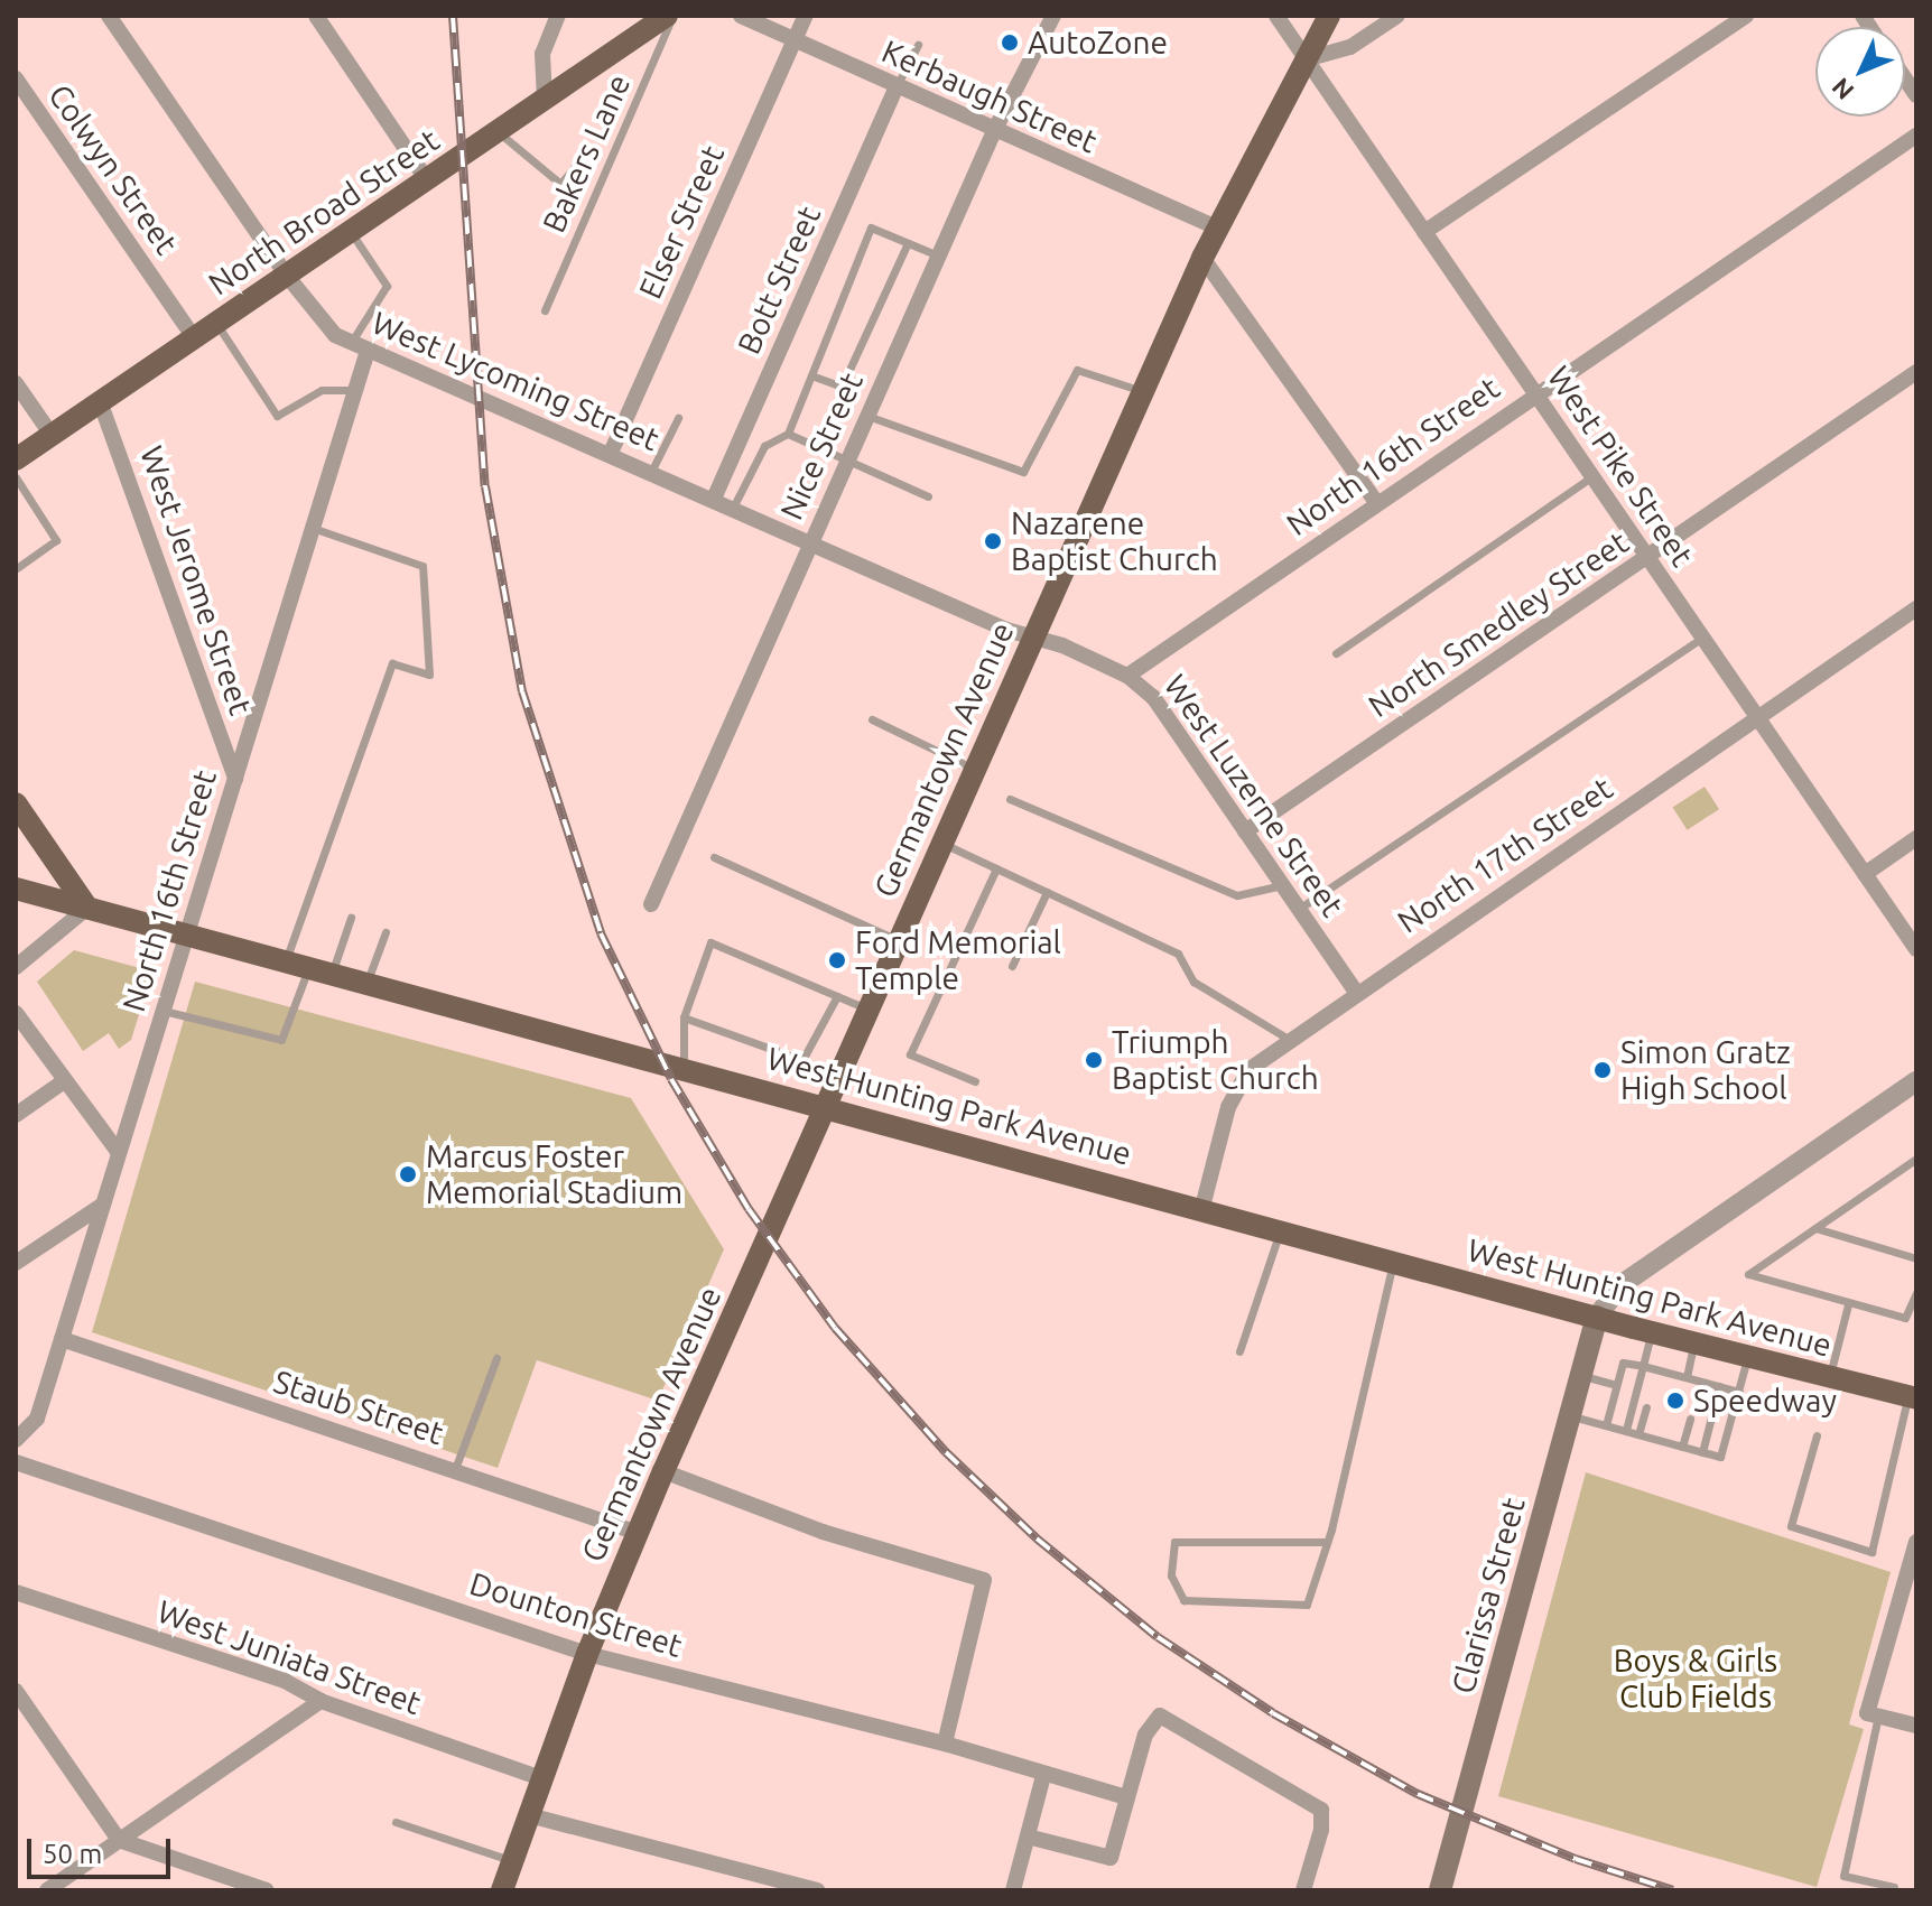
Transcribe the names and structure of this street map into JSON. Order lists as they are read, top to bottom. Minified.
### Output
{"streets":{"main road":["North Broad Street","Germantown Avenue","West Hunting Park Avenue","Clarissa Street"],"street":["Kerbaugh Street","Colwyn Street","Elser Street","Bott Street","West Lycoming Street","Nice Street","North 16th Street","West Pike Street","West Jerome Street","North Smedley Street","West Luzerne Street","North 17th Street","Staub Street","Dounton Street","West Juniata Street"],"lane":["Bakers Lane"]},"crossings":[["Kerbaugh Street","Elser Street"],["Kerbaugh Street","Bott Street"],["Kerbaugh Street","Nice Street"],["Kerbaugh Street","Germantown Avenue"],["Bakers Lane","North Broad Street"],["Colwyn Street","North Broad Street"],["North Broad Street","West Lycoming Street"],["North Broad Street","West Jerome Street"],["Elser Street","West Lycoming Street"],["Bott Street","West Lycoming Street"],["West Lycoming Street","Nice Street"],["West Lycoming Street","North 16th Street"],["West Lycoming Street","Germantown Avenue"],["West Lycoming Street","West Luzerne Street"],["North 16th Street","West Pike Street"],["North 16th Street","West Jerome Street"],["North 16th Street","West Luzerne Street"],["North 16th Street","West Hunting Park Avenue"],["North 16th Street","Staub Street"],["West Pike Street","North Smedley Street"],["West Pike Street","Germantown Avenue"],["West Pike Street","North 17th Street"],["North Smedley Street","West Luzerne Street"],["Germantown Avenue","West Luzerne Street"],["Germantown Avenue","West Hunting Park Avenue"],["Germantown Avenue","Staub Street"],["Germantown Avenue","Dounton Street"],["Germantown Avenue","West Juniata Street"],["West Luzerne Street","North 17th Street"],["North 17th Street","West Hunting Park Avenue"],["West Hunting Park Avenue","Clarissa Street"]],"parks":["Boys & Girls Club Fields"],"places":["AutoZone","Nazarene Baptist Church","Ford Memorial Temple","Triumph Baptist Church","Simon Gratz High School","Marcus Foster Memorial Stadium","Speedway"],"scale_bar":"50 m","north":"bottom left"}
